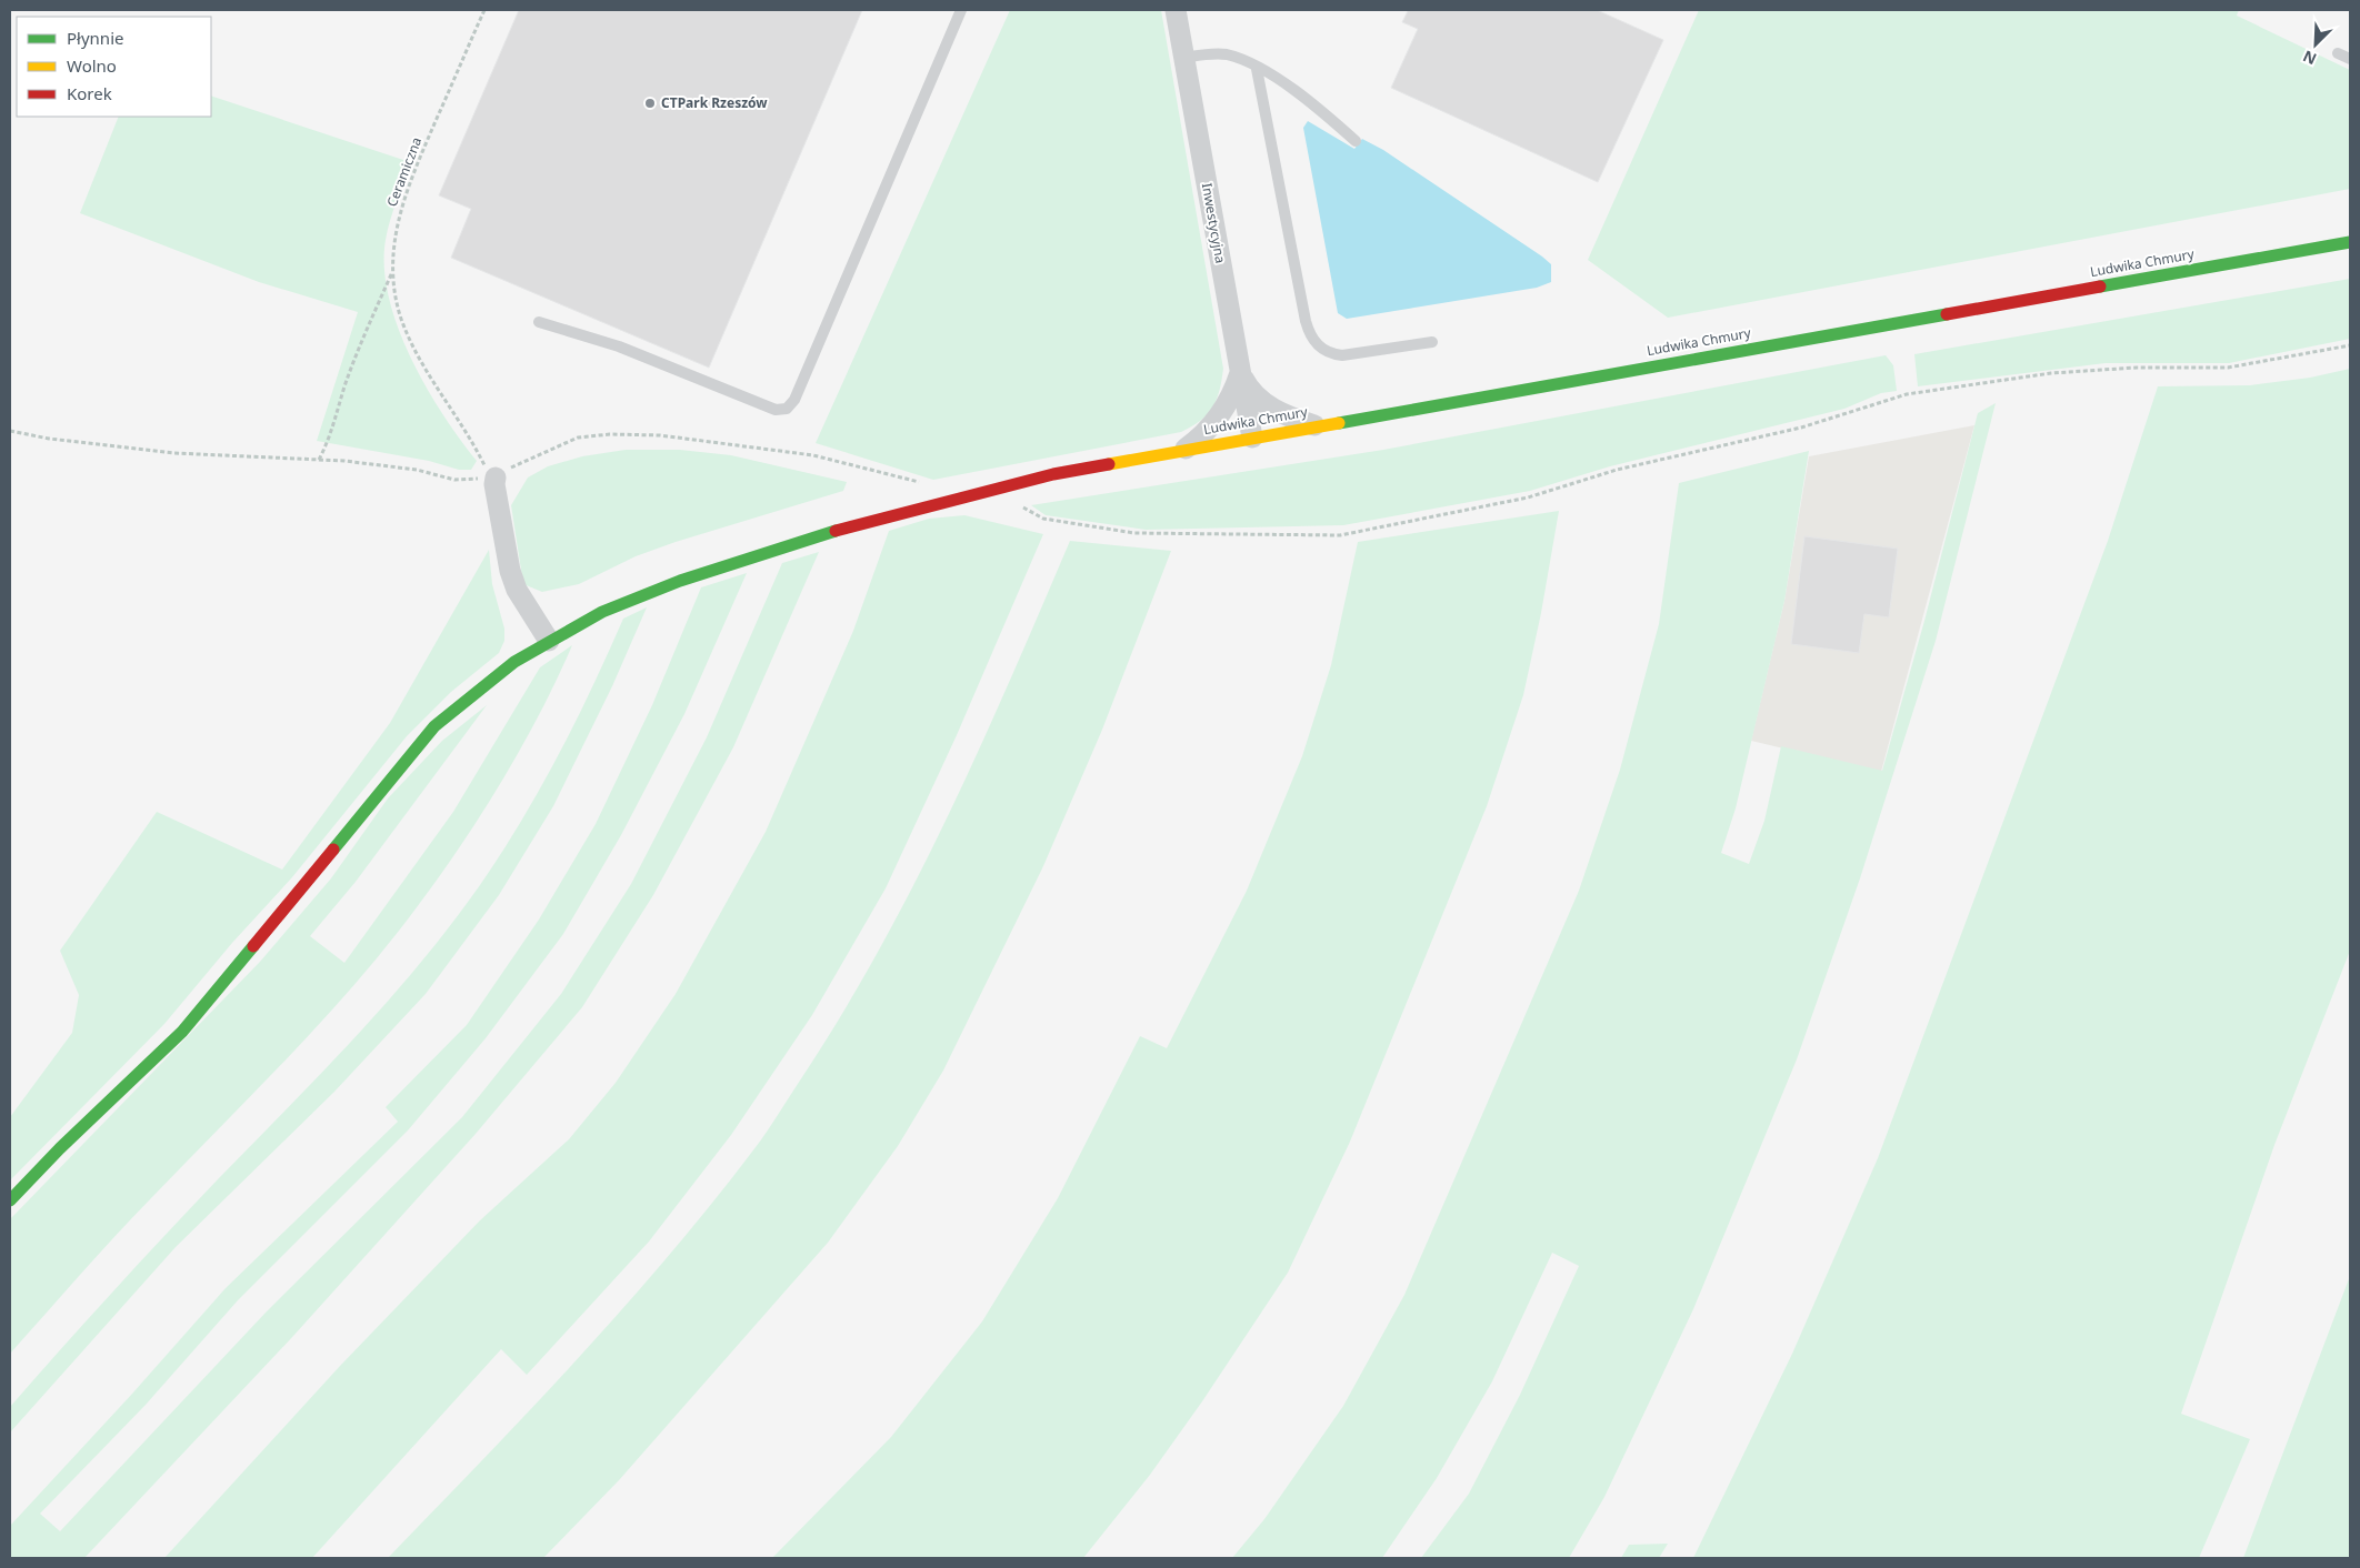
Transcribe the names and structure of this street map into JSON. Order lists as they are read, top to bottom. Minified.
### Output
{"streets":{"street":["Inwestycyjna","Ludwika Chmury"],"path":["Ceramiczna"]},"crossings":[["Inwestycyjna","Ludwika Chmury"]],"places":["CTPark Rzeszów"],"legend":["Płynnie","Wolno","Korek"],"north":"bottom left"}
